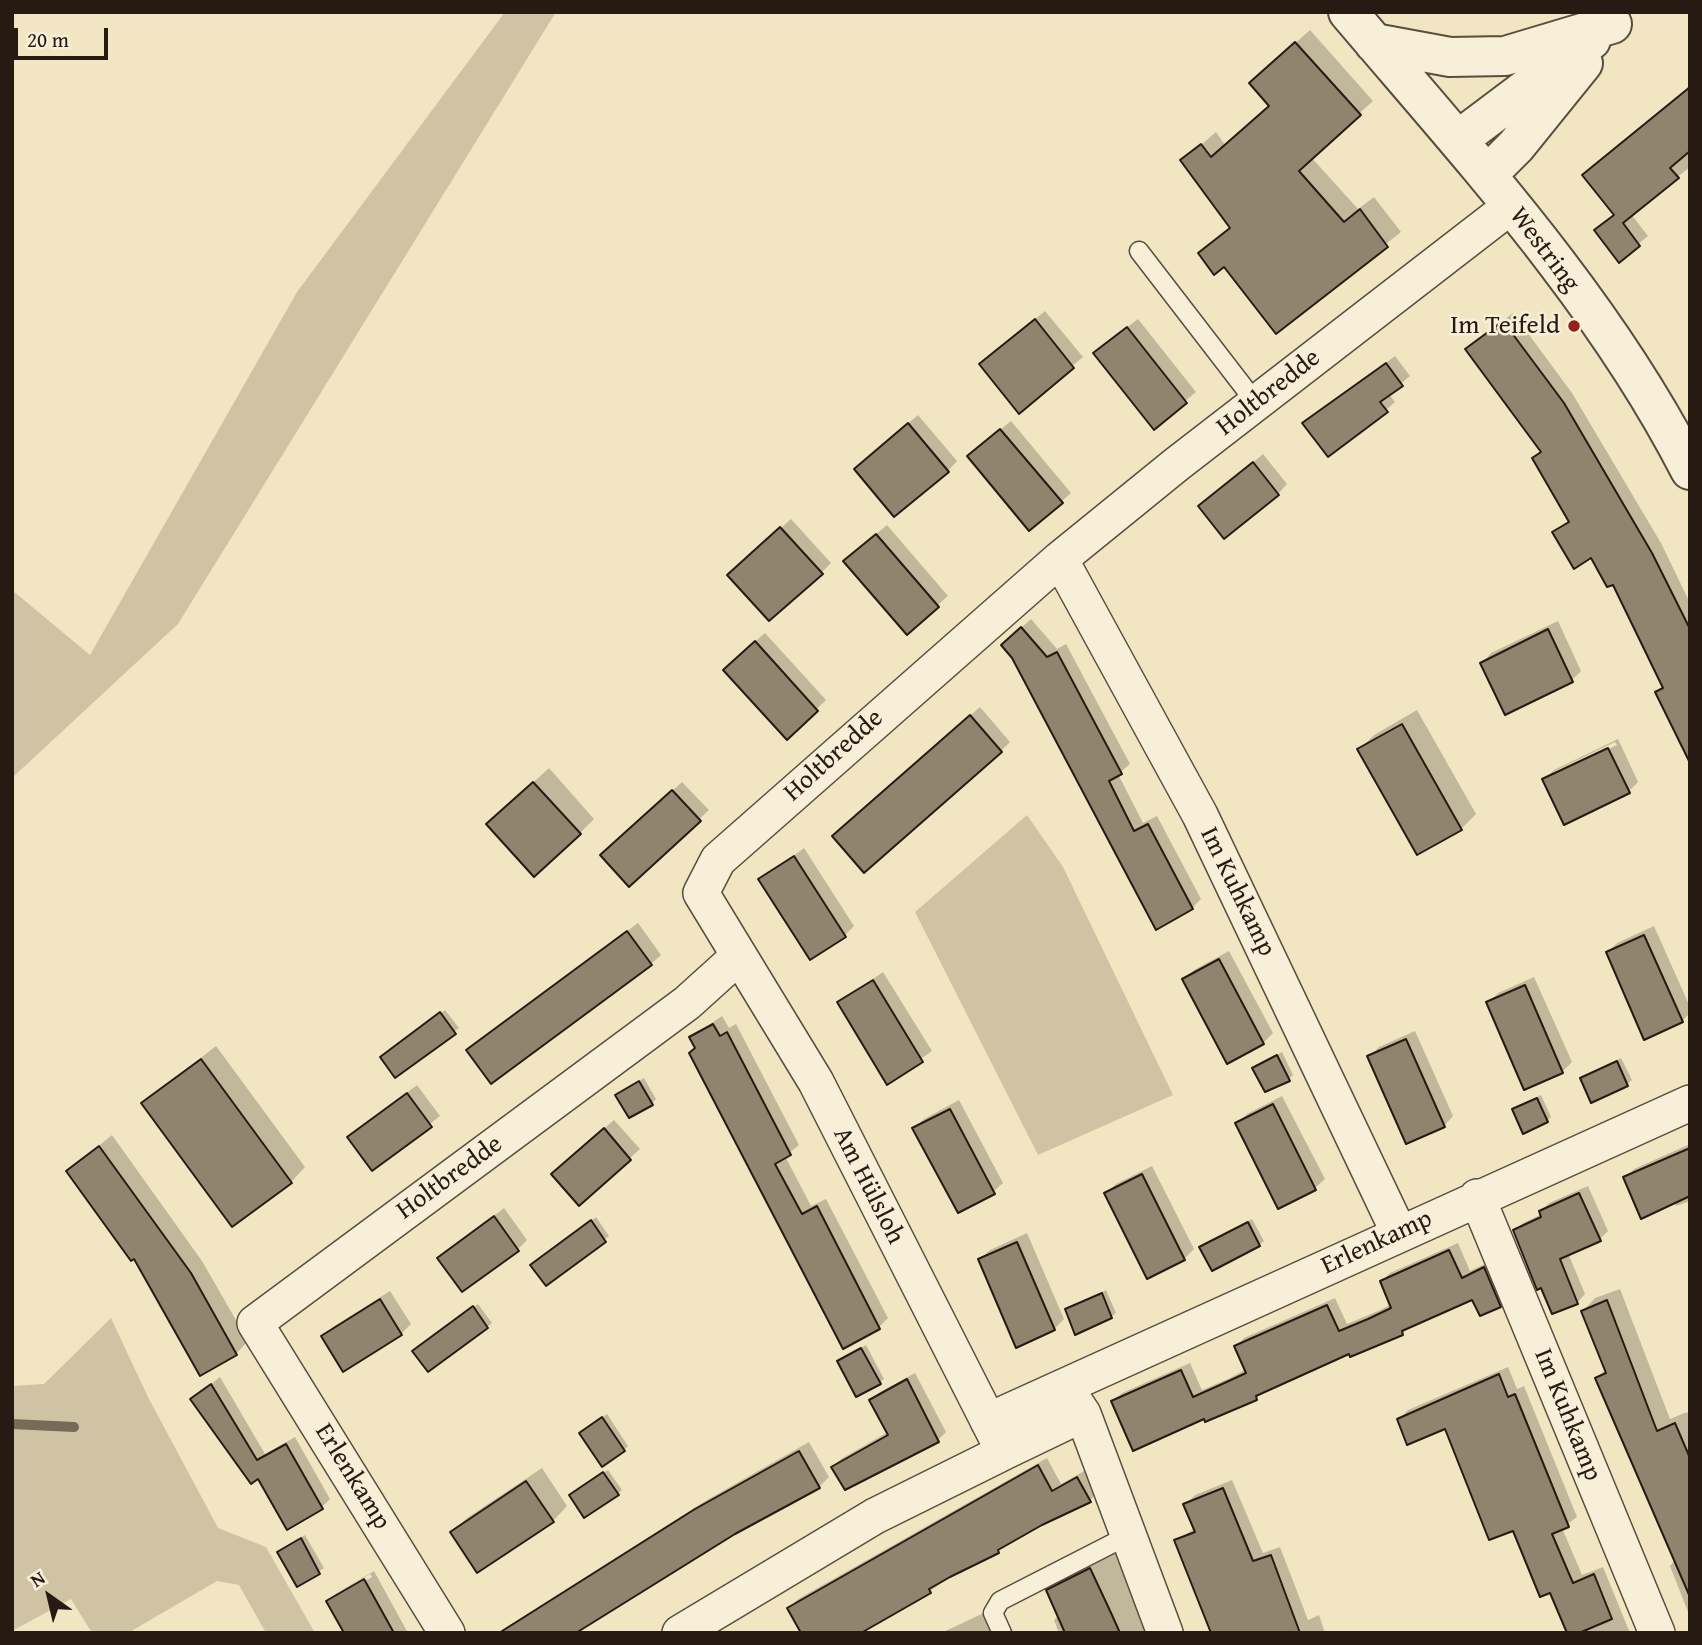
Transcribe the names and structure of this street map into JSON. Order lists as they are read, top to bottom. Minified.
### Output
{"streets":{"street":["Westring","Holtbredde","Im Kuhkamp","Am Hülsloh","Erlenkamp"]},"crossings":[["Westring","Holtbredde"],["Holtbredde","Im Kuhkamp"],["Holtbredde","Am Hülsloh"],["Holtbredde","Erlenkamp"],["Im Kuhkamp","Erlenkamp"],["Am Hülsloh","Erlenkamp"]],"places":["Im Teifeld"],"scale_bar":"20 m","north":"top left"}
